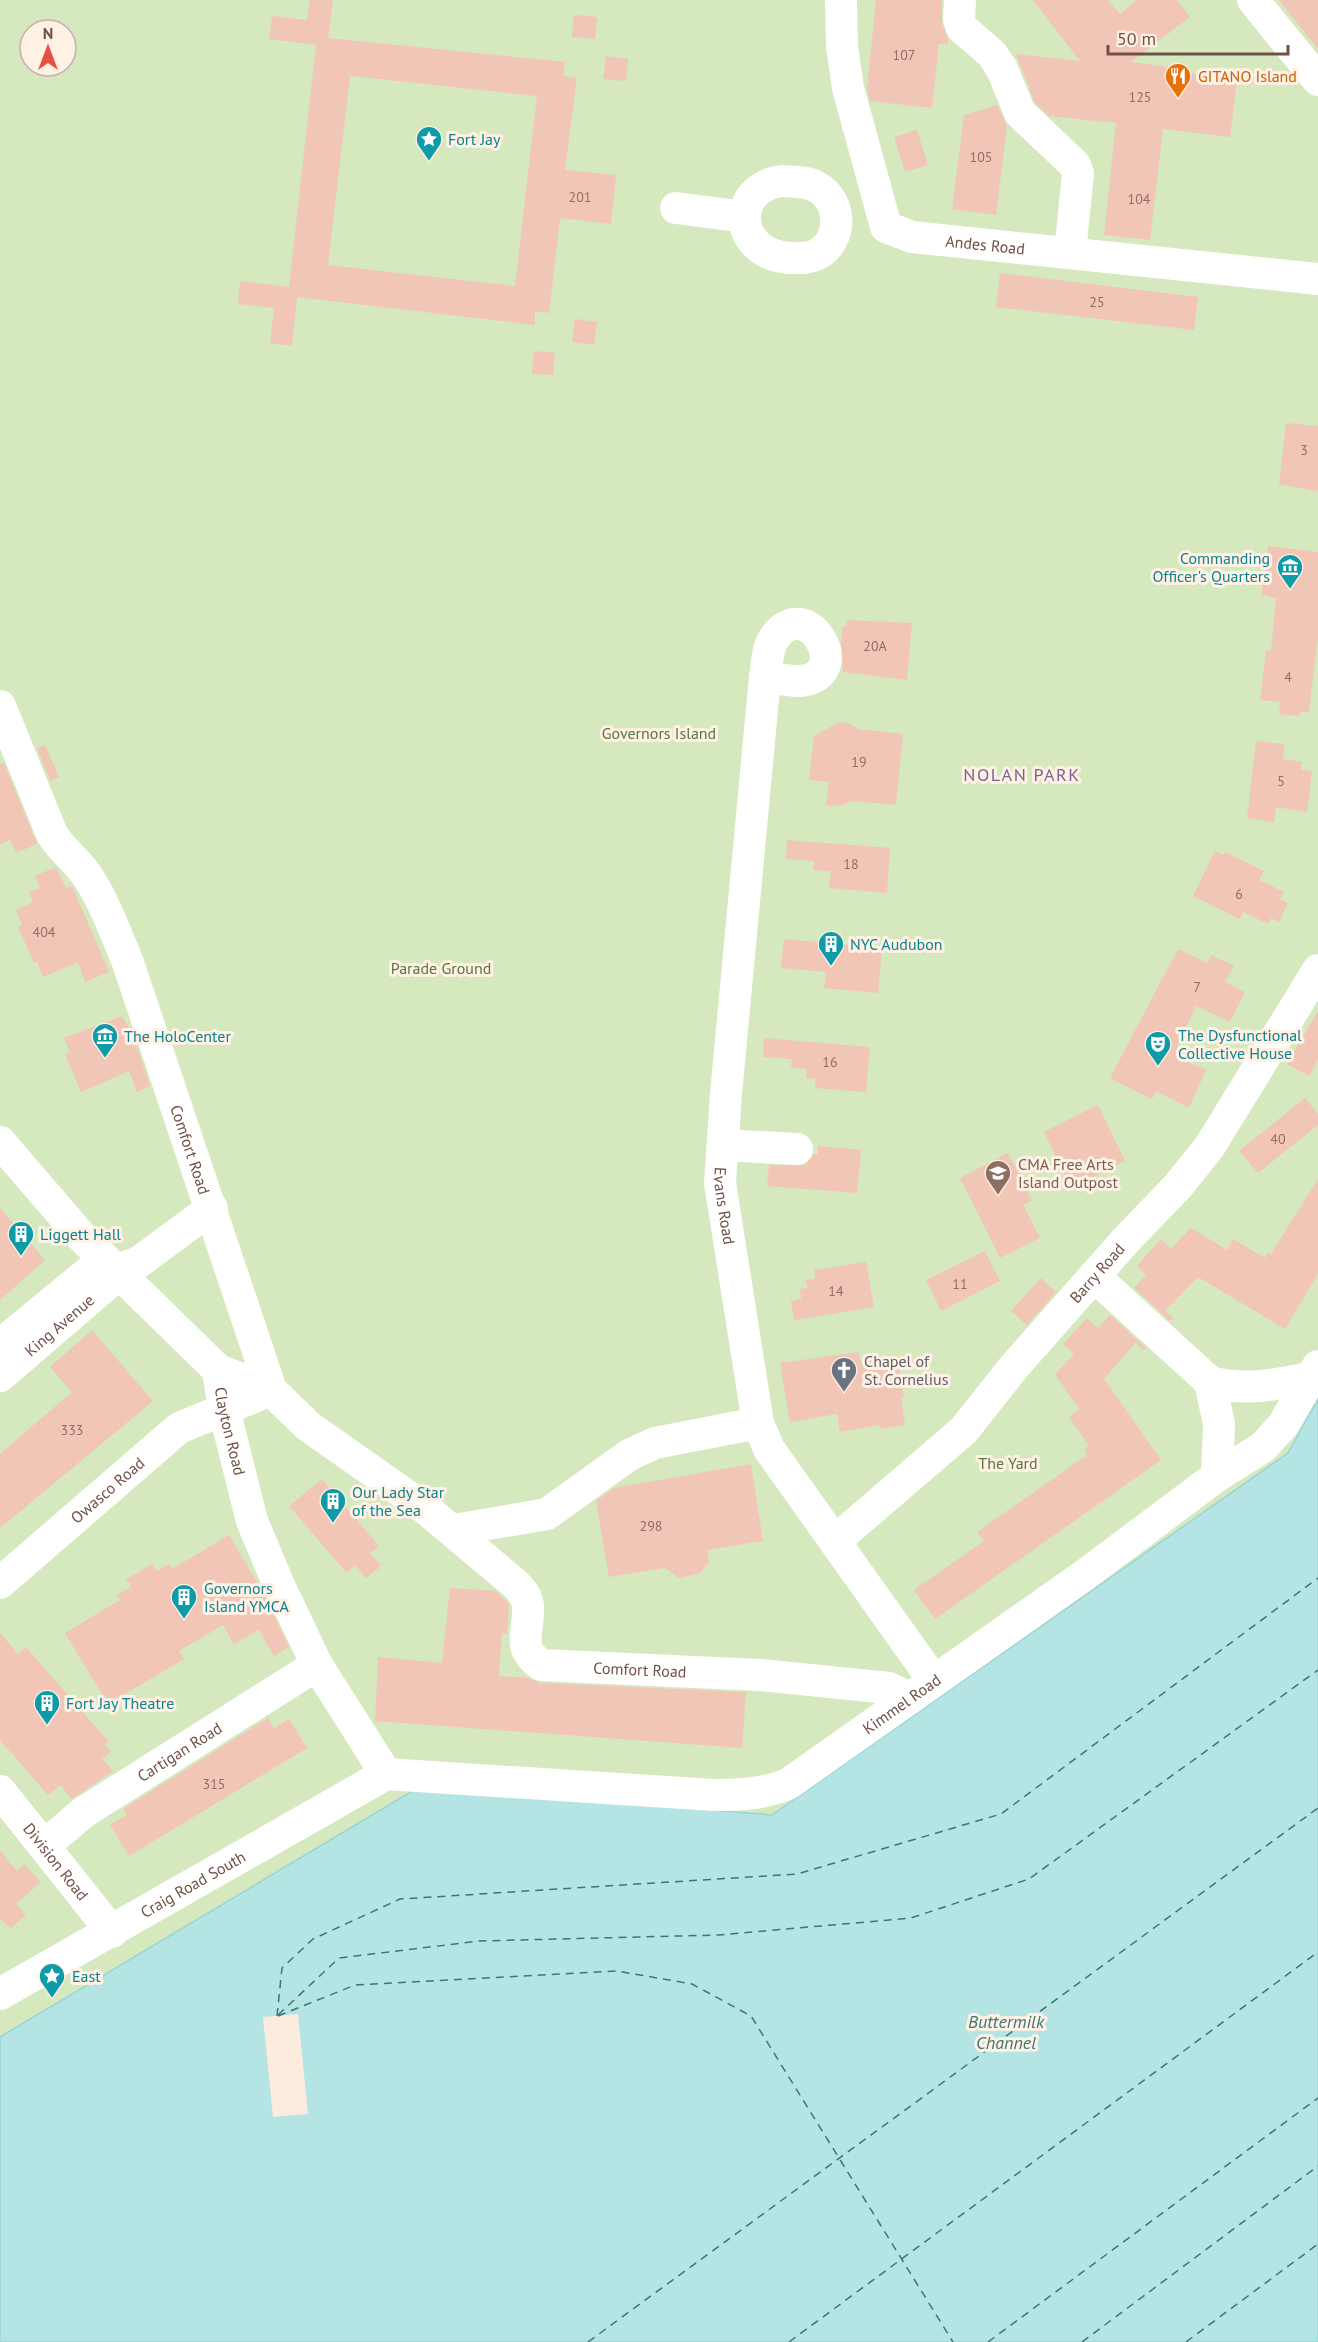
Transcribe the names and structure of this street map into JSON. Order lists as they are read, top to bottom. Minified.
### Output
{"streets":{"street":["Andes Road","Comfort Road","Evans Road","Barry Road","King Avenue","Clayton Road","Owasco Road","Kimmel Road","Cartigan Road","Division Road","Craig Road South"]},"crossings":[["Comfort Road","Evans Road"],["Comfort Road","King Avenue"],["Comfort Road","Owasco Road"],["Comfort Road","Kimmel Road"],["Evans Road","Barry Road"],["Evans Road","Kimmel Road"],["King Avenue","Clayton Road"],["Clayton Road","Owasco Road"],["Clayton Road","Kimmel Road"],["Clayton Road","Cartigan Road"],["Clayton Road","Craig Road South"],["Kimmel Road","Craig Road South"],["Cartigan Road","Division Road"],["Division Road","Craig Road South"]],"districts":["NOLAN PARK"],"water":["Buttermilk Channel"],"parks":["Governors Island","Parade Ground","The Yard"],"places":{"restaurant":["GITANO Island"],"place":["Fort Jay","East"],"museum":["Commanding Officer's Quarters","The HoloCenter"],"building":["NYC Audubon","Liggett Hall","Our Lady Star of the Sea","Governors Island YMCA","Fort Jay Theatre"],"theatre":["The Dysfunctional Collective House"],"school or university":["CMA Free Arts Island Outpost"],"church":["Chapel of St. Cornelius"]},"house_numbers":["107","125","105","201","104","25","3","20A","4","19","5","18","6","404","7","16","40","11","14","333","298","315"],"scale_bar":"50 m","north":"top"}
